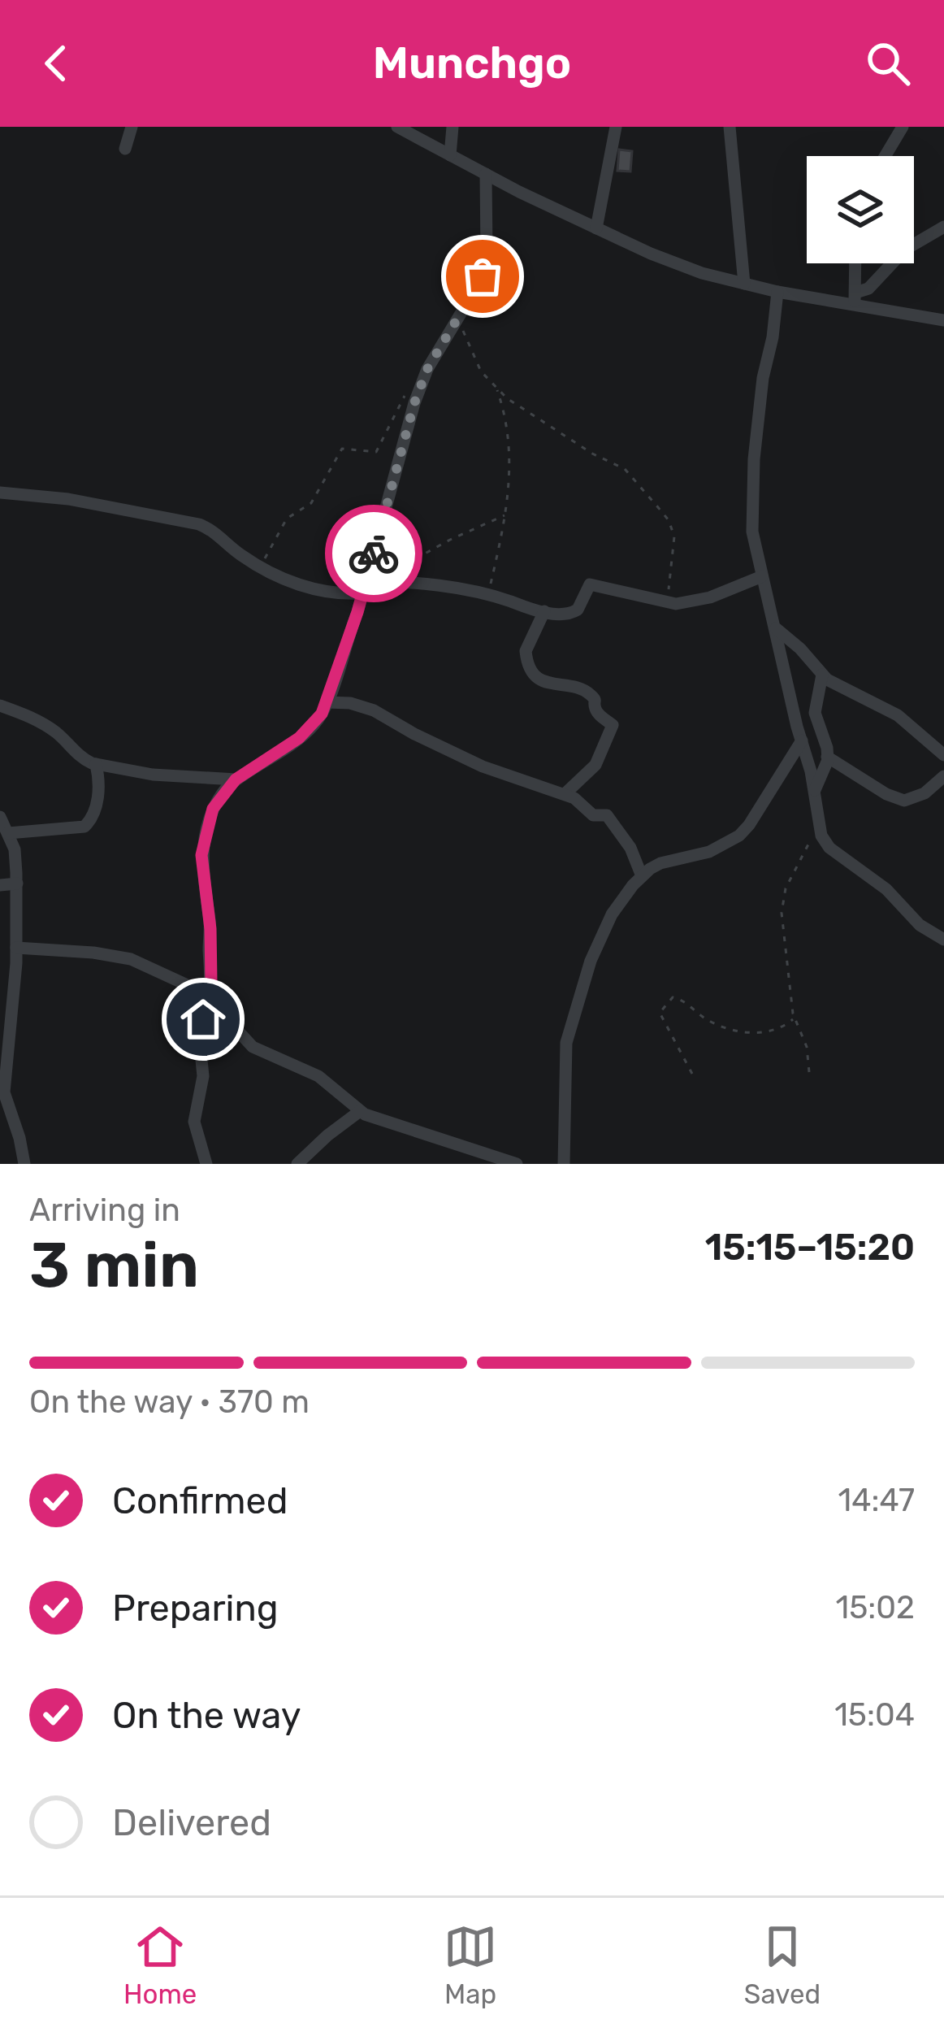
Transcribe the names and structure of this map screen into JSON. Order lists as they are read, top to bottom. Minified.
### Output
{"page":{"header":"Munchgo","heading":["3 min","Arriving in","15:15–15:20"],"bar":"On the way · 370 m","list":[["Confirmed","14:47"],["Preparing","15:02"],["On the way","15:04"],"Delivered"],"tabs":["Home","Map","Saved"]}}
